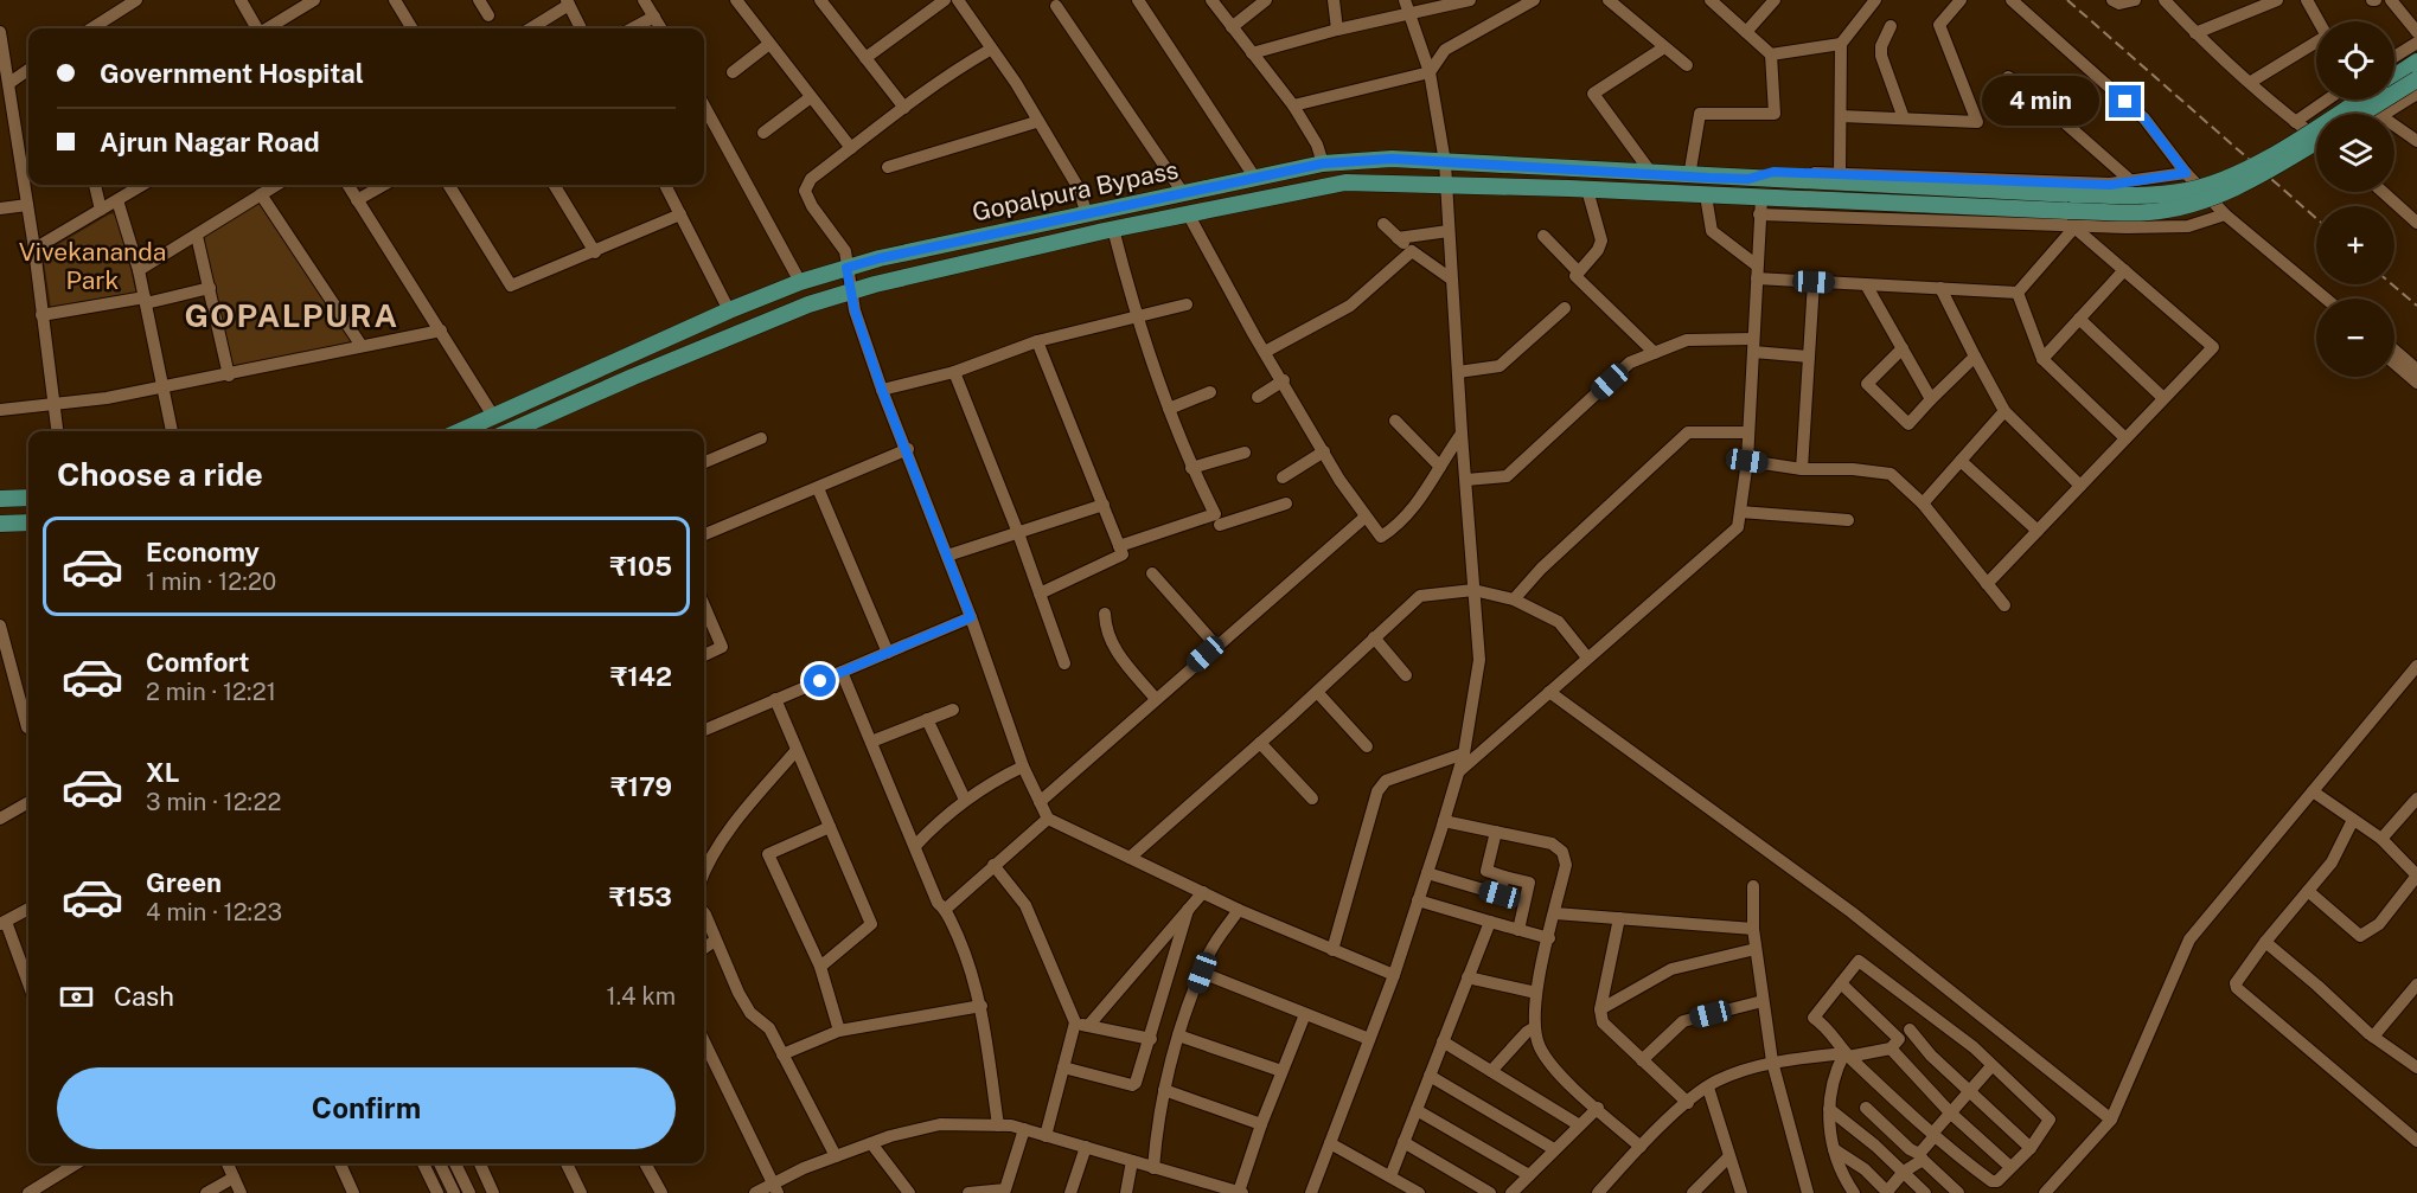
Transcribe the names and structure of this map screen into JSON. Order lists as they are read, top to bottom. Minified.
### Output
{"streets":{"main road":["Gopalpura Bypass"]},"districts":["GOPALPURA"],"parks":["Vivekananda Park"],"page":{"map_buttons":["+","−"],"banner":["Government Hospital","Ajrun Nagar Road"],"bubble":"4 min","heading":"Choose a ride","list":[{"name":"Economy","note":"1 min · 12:20","value":"₹105"},{"name":"Comfort","note":"2 min · 12:21","value":"₹142"},{"name":"XL","note":"3 min · 12:22","value":"₹179"},{"name":"Green","note":"4 min · 12:23","value":"₹153"}],"pay":["Cash","1.4 km"],"buttons":"Confirm"}}
